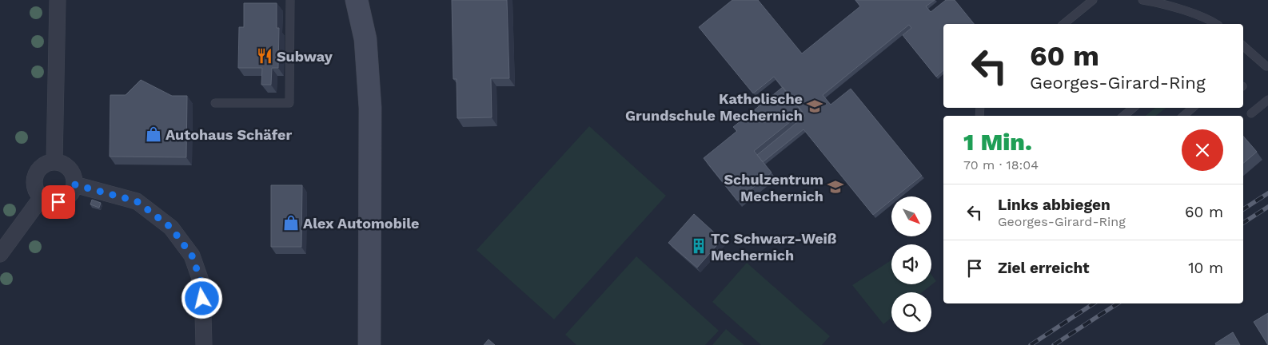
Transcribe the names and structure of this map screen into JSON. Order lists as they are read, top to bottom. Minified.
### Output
{"places":{"restaurant":["Subway"],"school or university":["Katholische Grundschule Mechernich","Schulzentrum Mechernich"],"shop":["Autohaus Schäfer","Alex Automobile"],"building":["TC Schwarz-Weiß Mechernich"]},"north":"bottom right","page":{"turn":["60 m","Georges-Girard-Ring"],"heading":["1 Min.","70 m · 18:04"],"list":[{"name":"Links abbiegen","note":"Georges-Girard-Ring","value":"60 m"},{"name":"Ziel erreicht","value":"10 m"}]}}
